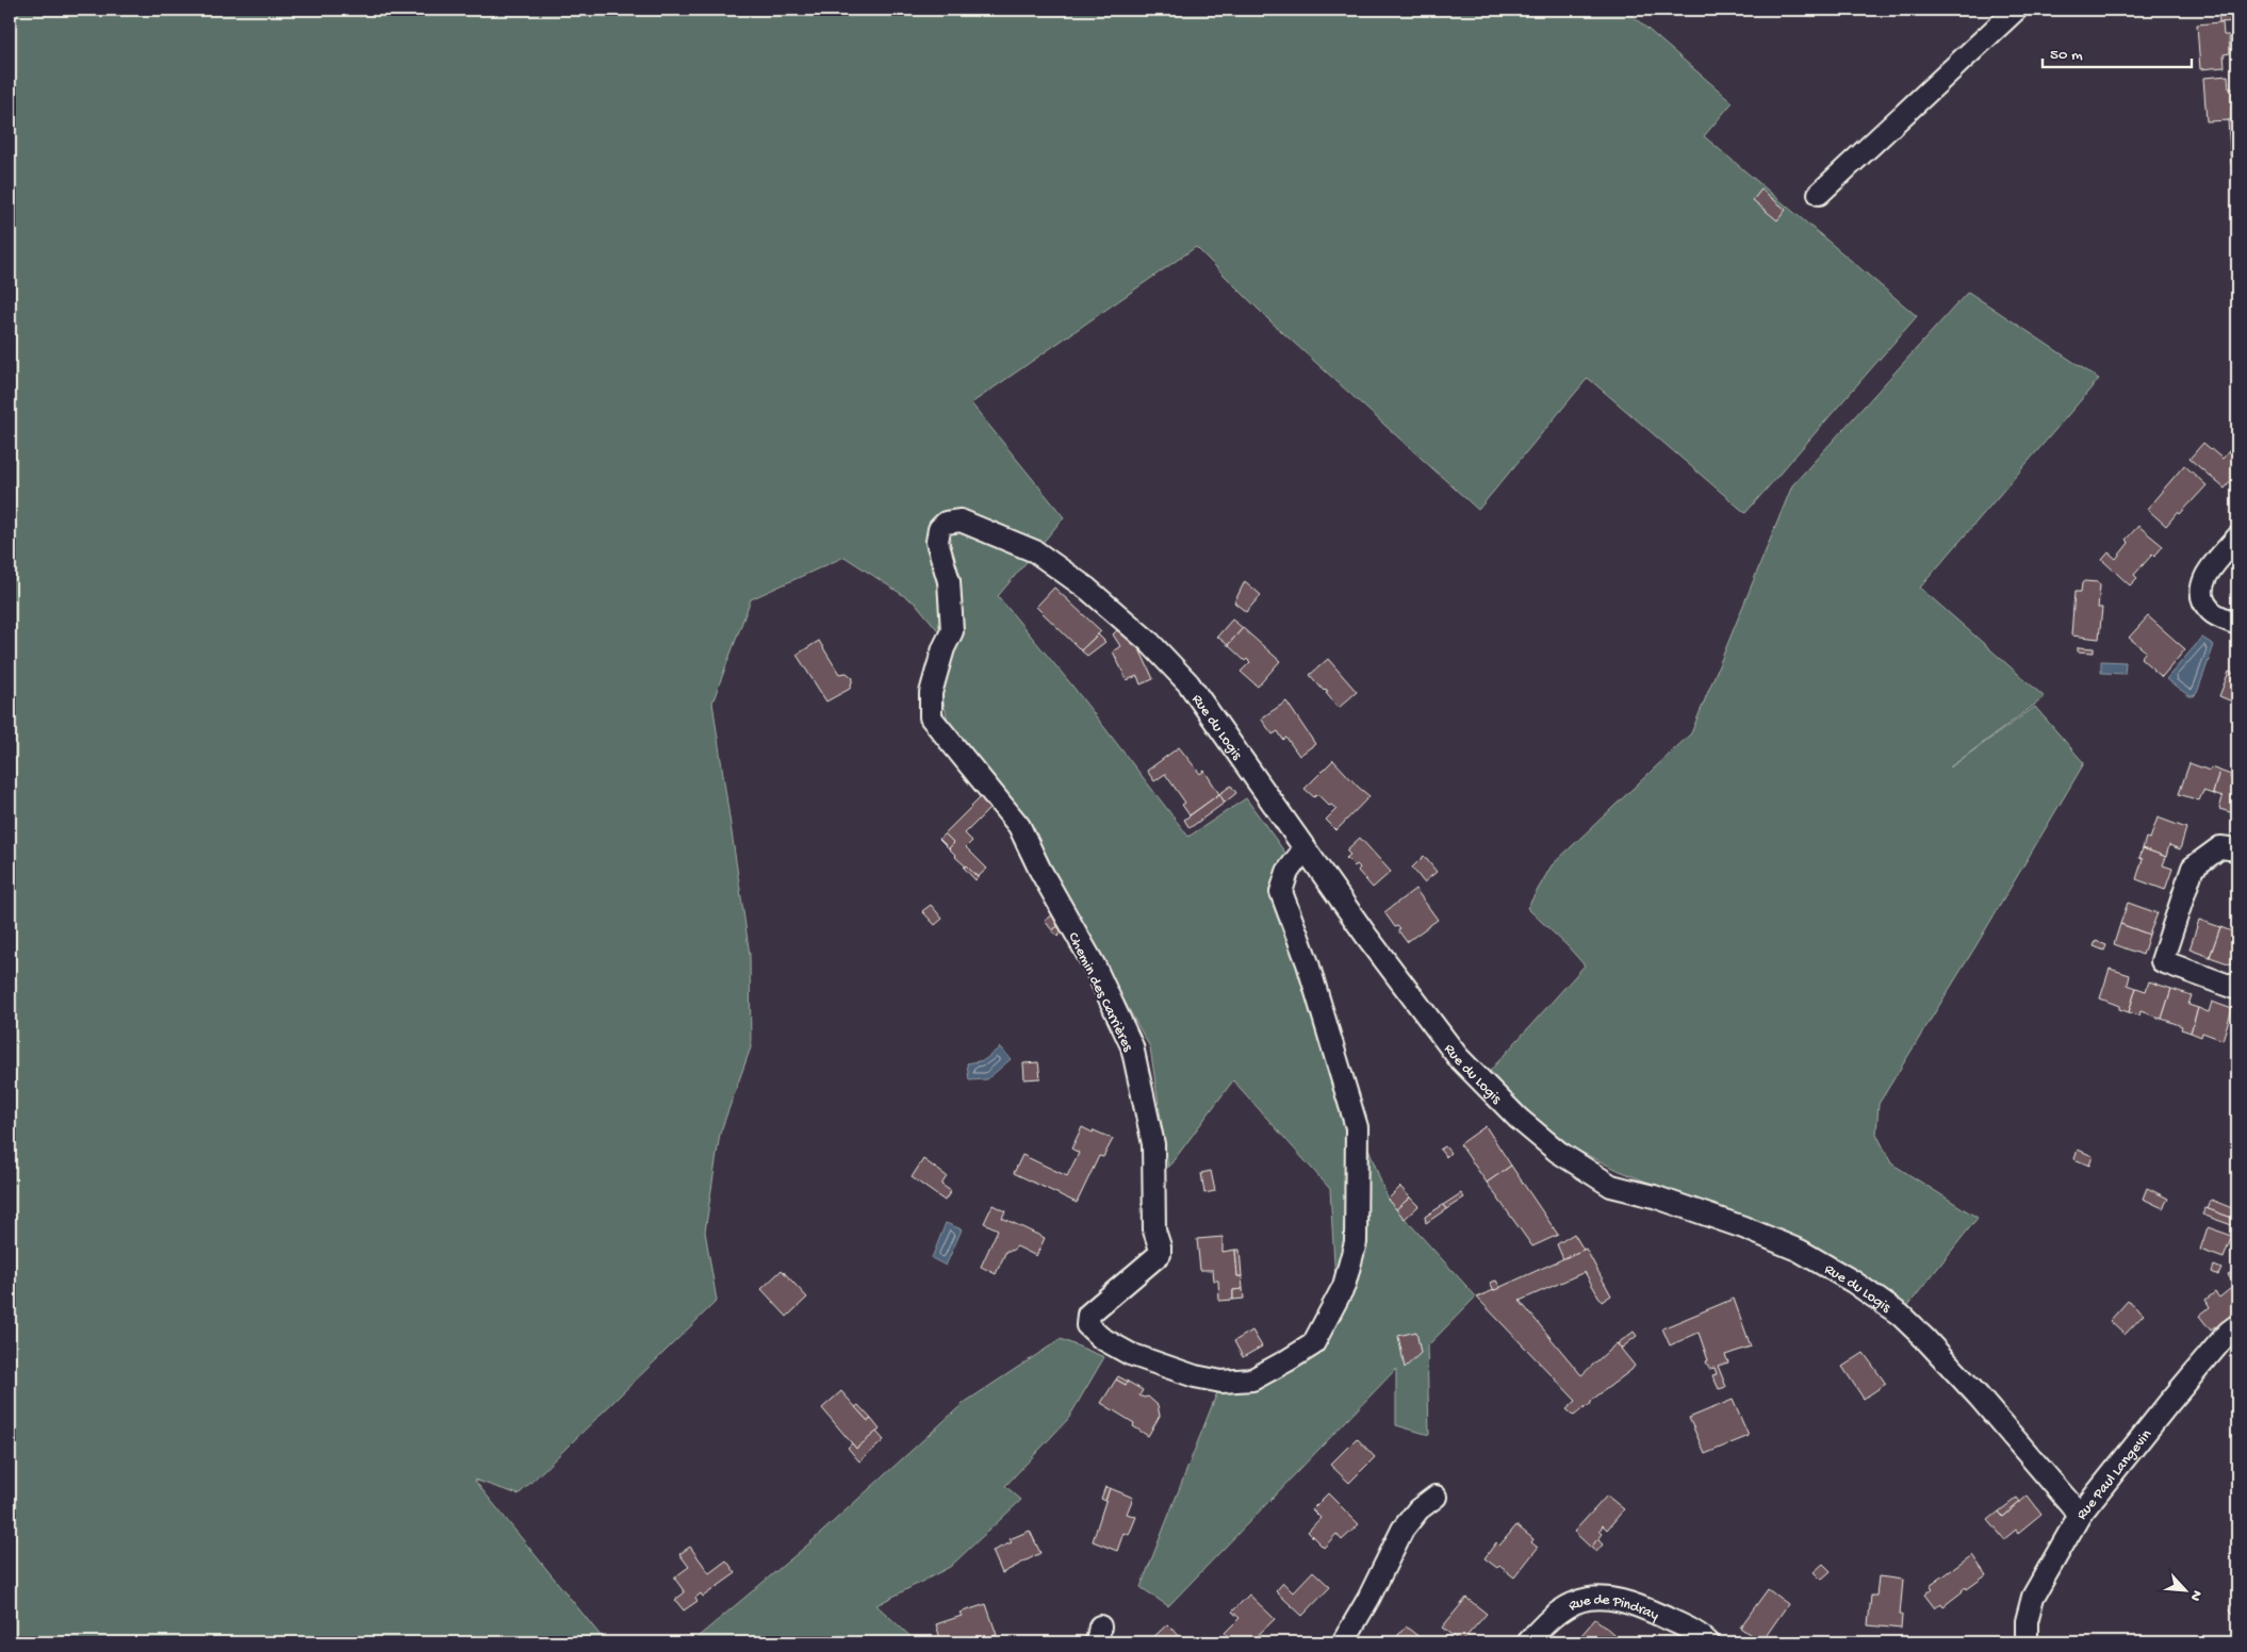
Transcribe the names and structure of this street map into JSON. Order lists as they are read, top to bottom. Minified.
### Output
{"streets":{"street":["Rue du Logis","Chemin des Carrières","Rue Paul Langevin","Rue de Pindray"]},"crossings":[["Rue du Logis","Chemin des Carrières"],["Rue du Logis","Rue Paul Langevin"]],"scale_bar":"50 m","north":"bottom right"}
